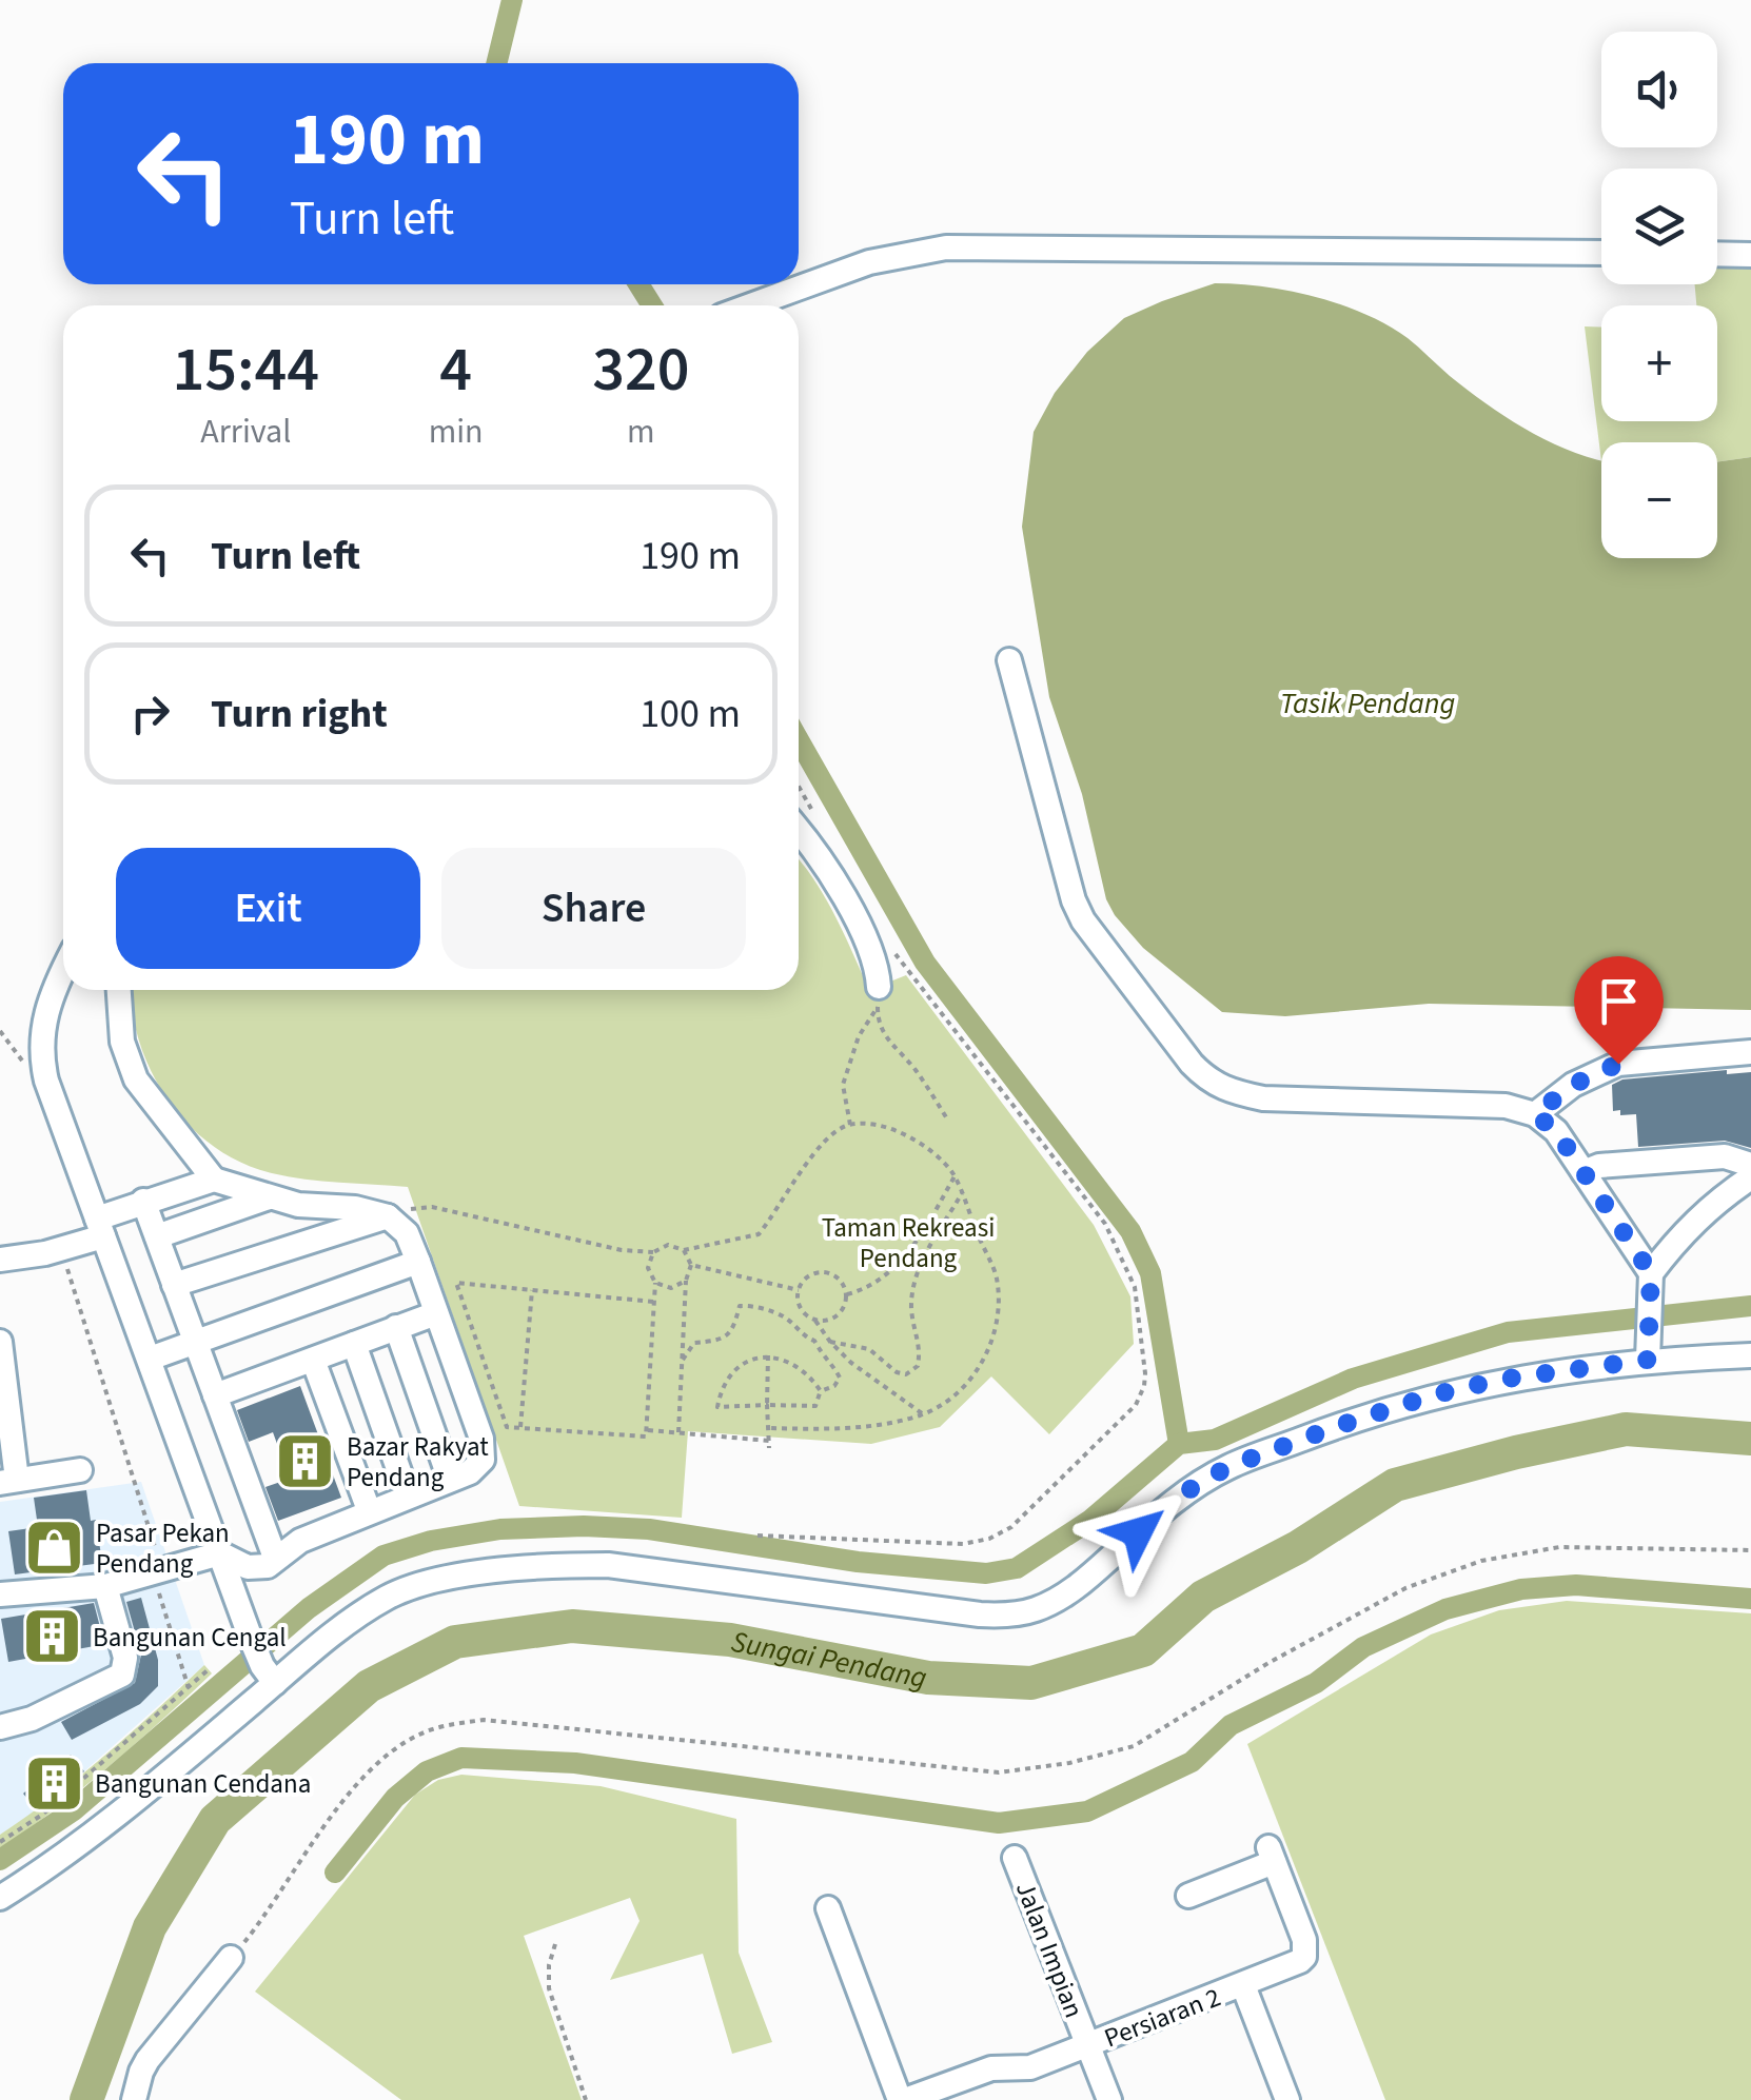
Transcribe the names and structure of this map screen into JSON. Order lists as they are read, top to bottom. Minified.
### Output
{"streets":{"street":["Jalan Impian","Persiaran 2"]},"crossings":[["Jalan Impian","Persiaran 2"]],"water":["Tasik Pendang","Sungai Pendang"],"parks":["Taman Rekreasi Pendang"],"places":{"building":["Bazar Rakyat Pendang","Bangunan Cengal","Bangunan Cendana"],"shop":["Pasar Pekan Pendang"]},"page":{"map_buttons":["+","−"],"turn":["190 m","Turn left"],"eta":["15:44","Arrival","4","min","320","m"],"list":[{"name":"Turn left","value":"190 m"},{"name":"Turn right","value":"100 m"}],"buttons":["Exit","Share"]}}
